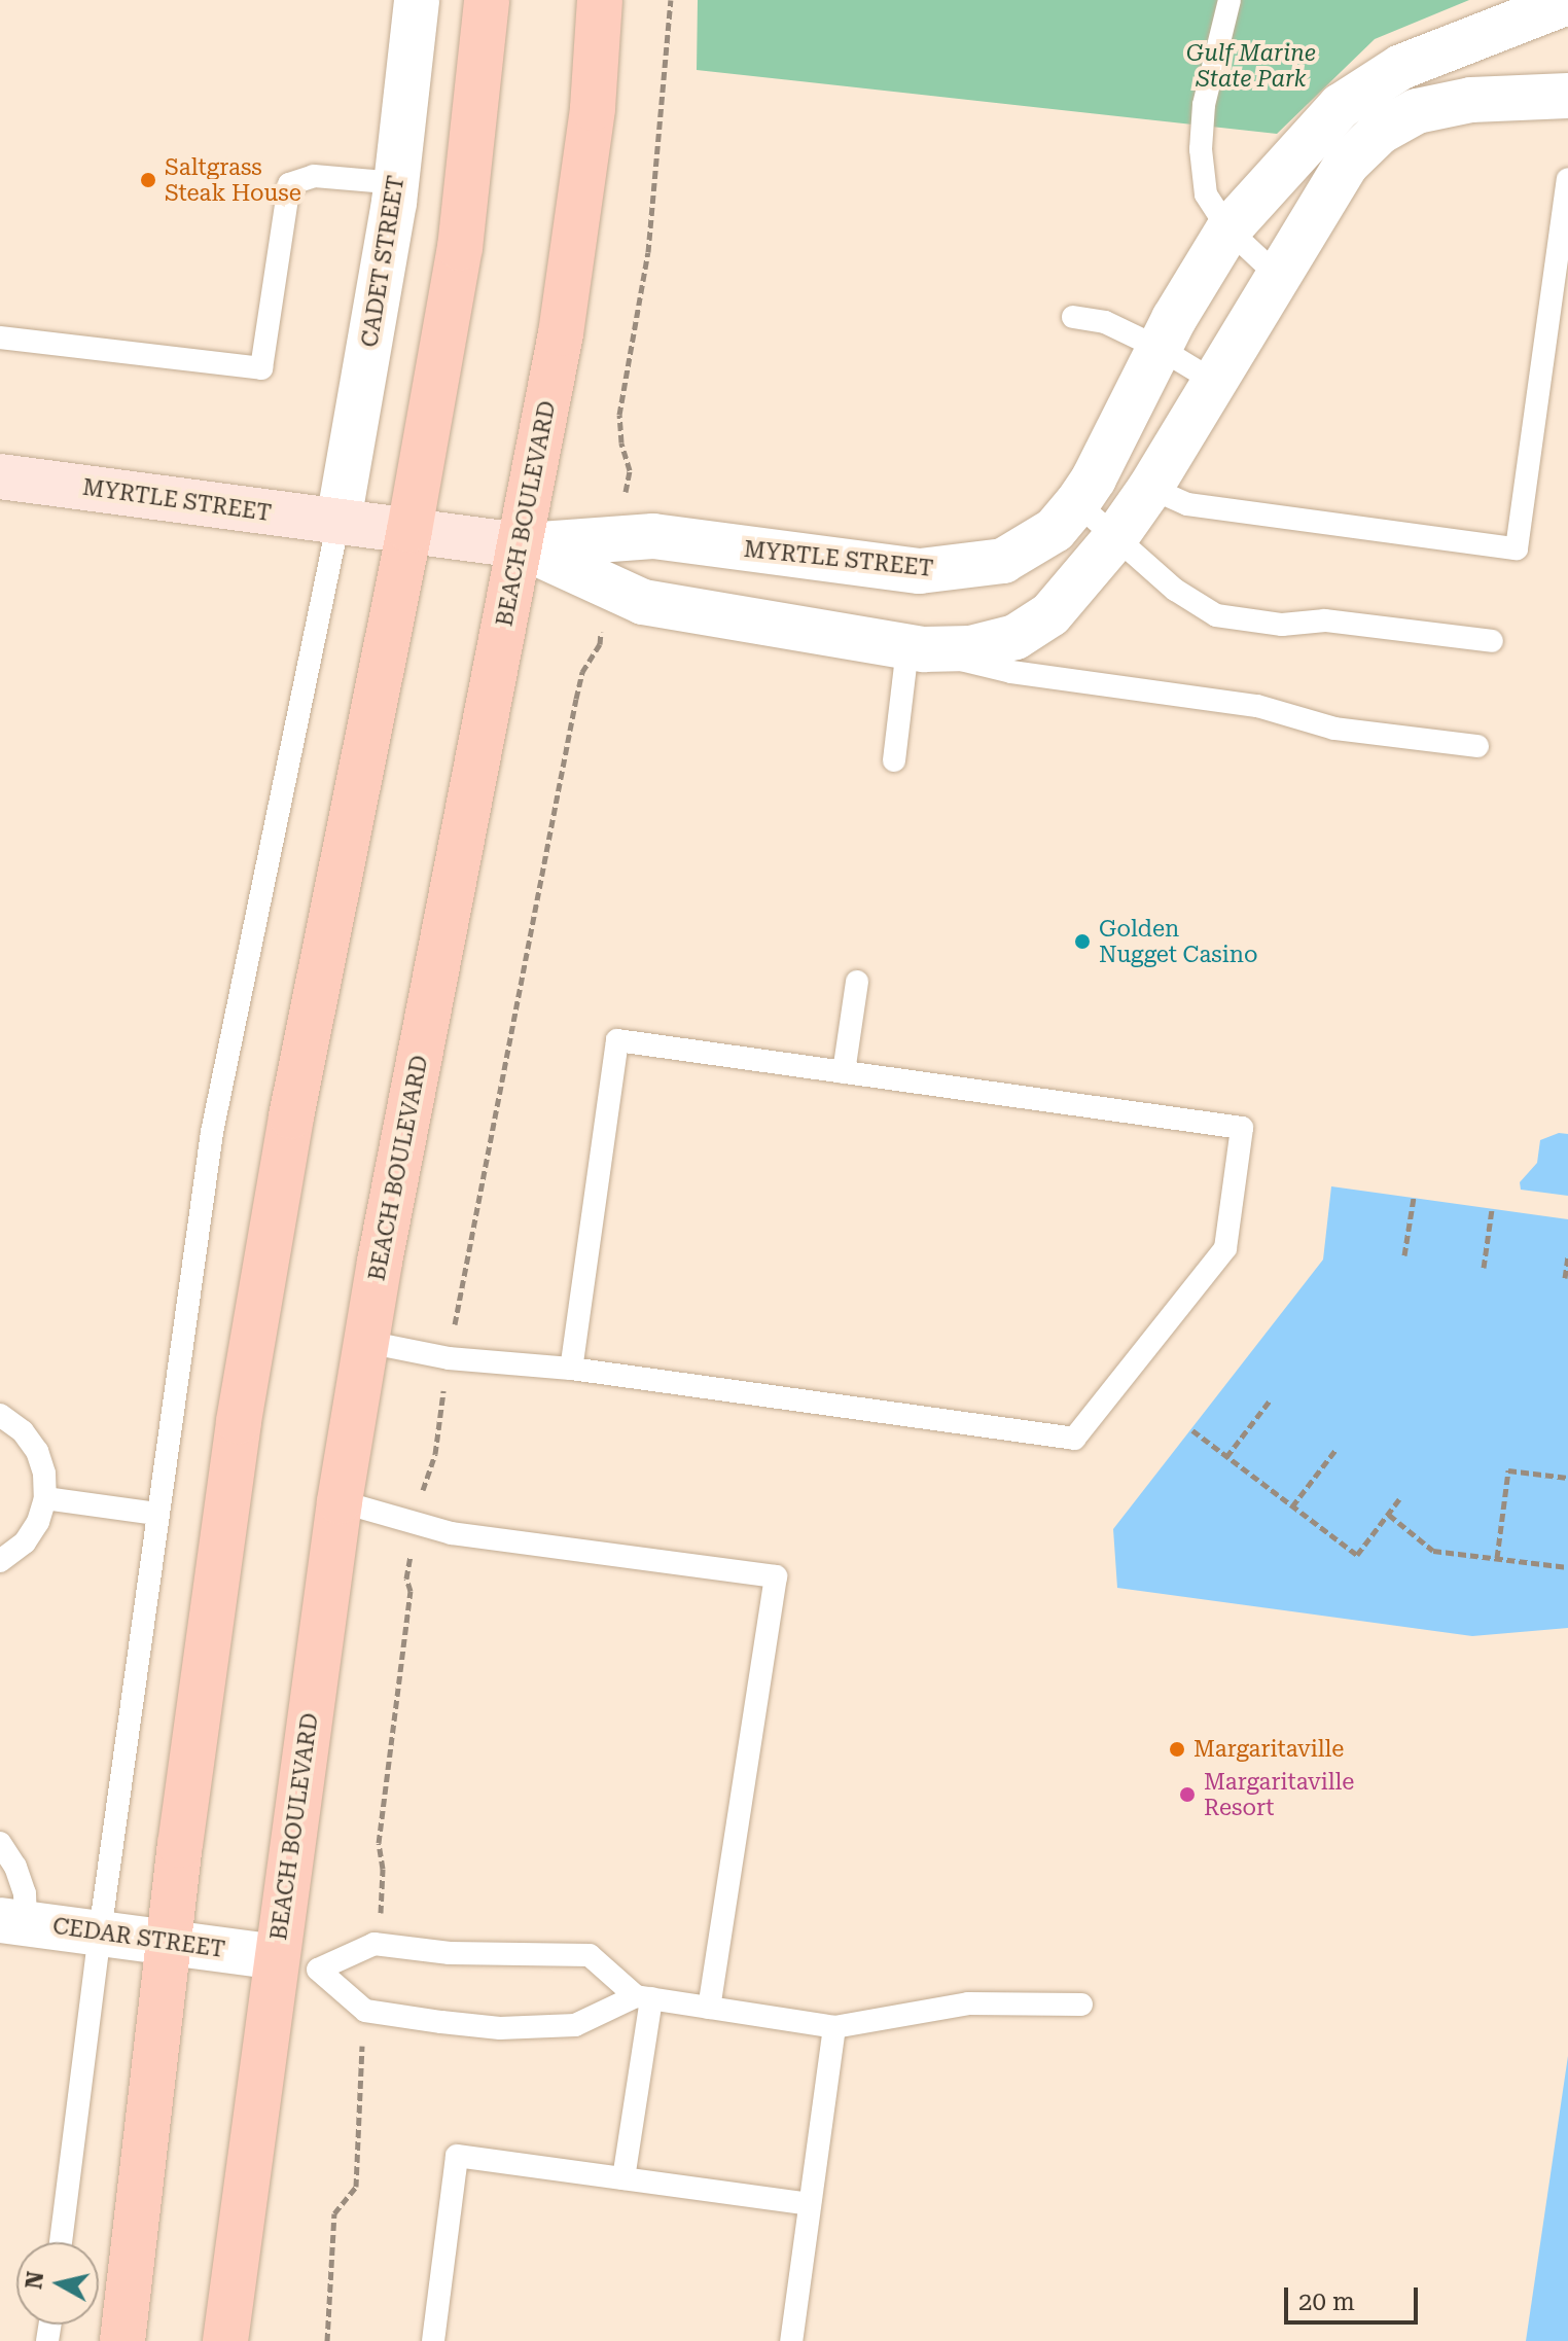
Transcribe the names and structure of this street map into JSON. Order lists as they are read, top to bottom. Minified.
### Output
{"streets":{"main road":["MYRTLE STREET","BEACH BOULEVARD"],"street":["CADET STREET","CEDAR STREET"]},"crossings":[["CADET STREET","MYRTLE STREET"],["MYRTLE STREET","BEACH BOULEVARD"],["BEACH BOULEVARD","CEDAR STREET"]],"parks":["Gulf Marine State Park"],"places":["Saltgrass Steak House","Golden Nugget Casino","Margaritaville","Margaritaville Resort"],"scale_bar":"20 m","north":"left"}
